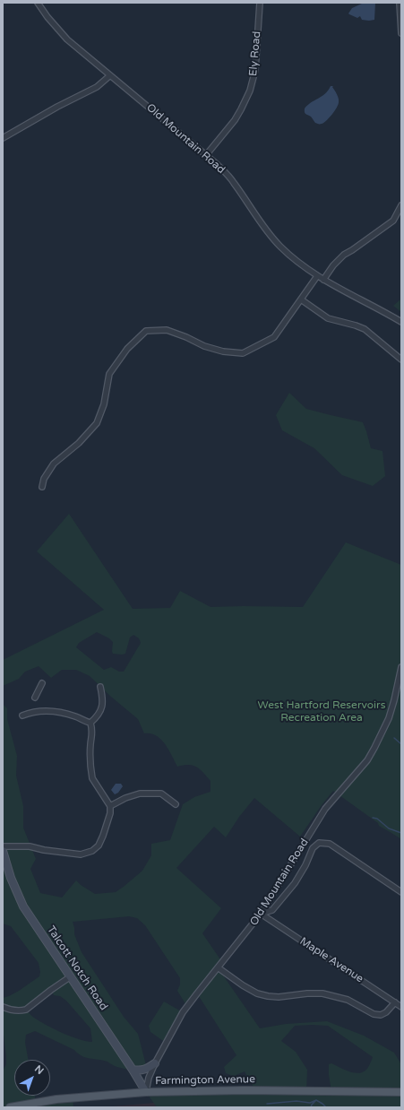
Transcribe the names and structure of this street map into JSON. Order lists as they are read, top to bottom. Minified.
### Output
{"streets":{"main road":["Farmington Avenue"],"street":["Ely Road","Old Mountain Road","Maple Avenue","Talcott Notch Road"]},"crossings":[["Ely Road","Old Mountain Road"],["Old Mountain Road","Maple Avenue"],["Old Mountain Road","Talcott Notch Road"],["Old Mountain Road","Farmington Avenue"],["Talcott Notch Road","Farmington Avenue"]],"parks":["West Hartford Reservoirs Recreation Area"],"north":"top right"}
